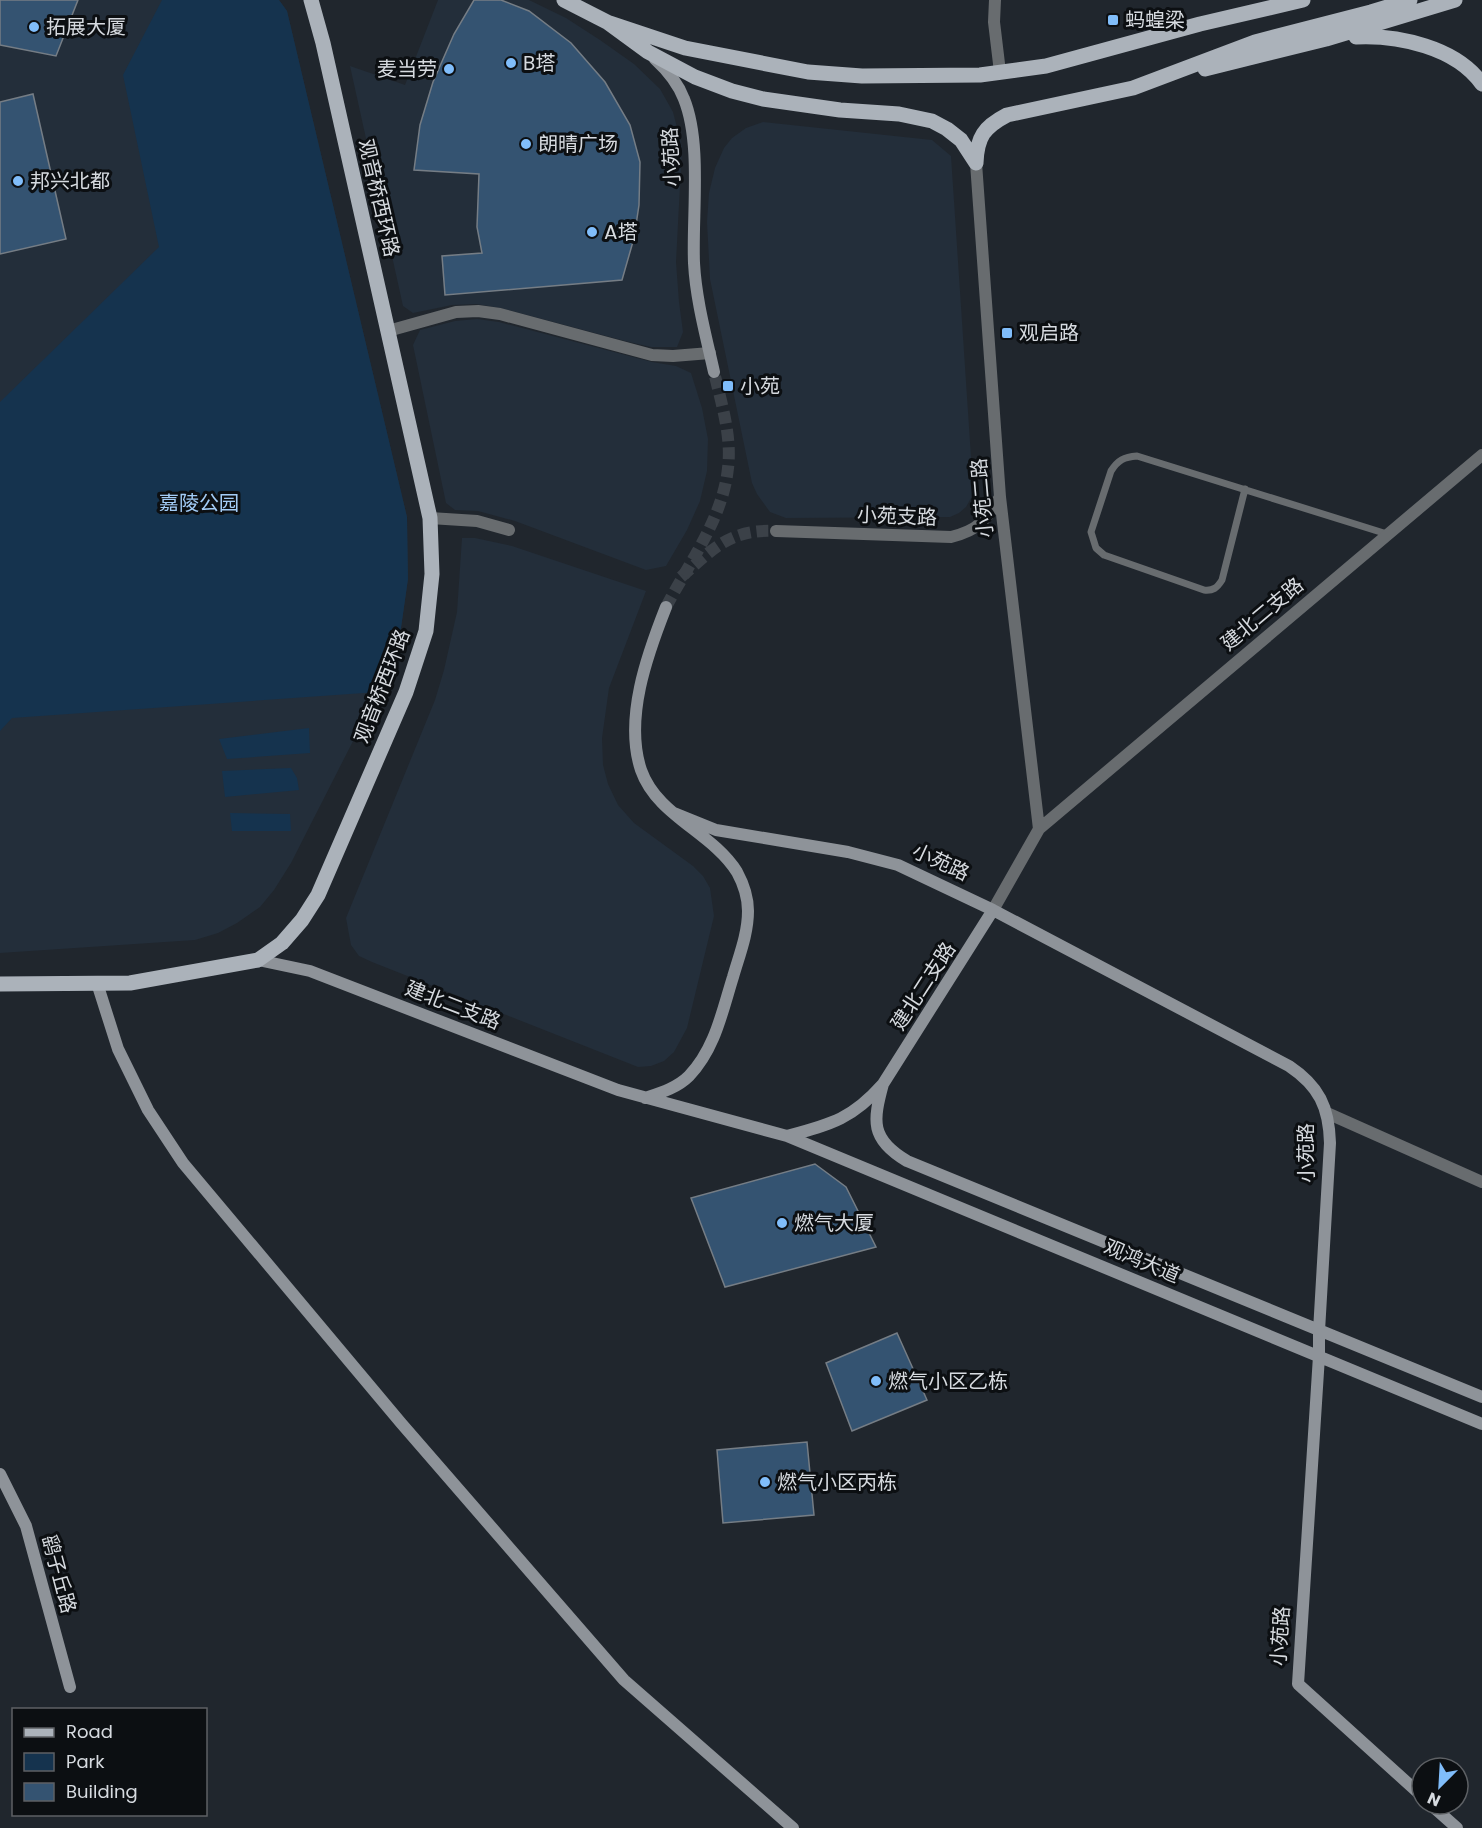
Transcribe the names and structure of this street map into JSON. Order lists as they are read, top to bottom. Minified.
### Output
{"streets":{"main road":["小苑路","观音桥西环路"],"street":["小苑二路","小苑支路","建北二支路","观鸿大道","鹞子丘路"]},"crossings":[["小苑路","建北二支路"],["小苑路","观鸿大道"],["观音桥西环路","建北二支路"],["小苑二路","小苑支路"],["小苑二路","建北二支路"],["建北二支路","观鸿大道"]],"parks":["嘉陵公园"],"places":{"transit":["蚂蝗梁","观启路","小苑"],"other":["拓展大厦","B塔","麦当劳","朗晴广场","邦兴北都","A塔","燃气大厦","燃气小区乙栋","燃气小区丙栋"]},"legend":["Road","Park","Building"],"north":"bottom left"}
